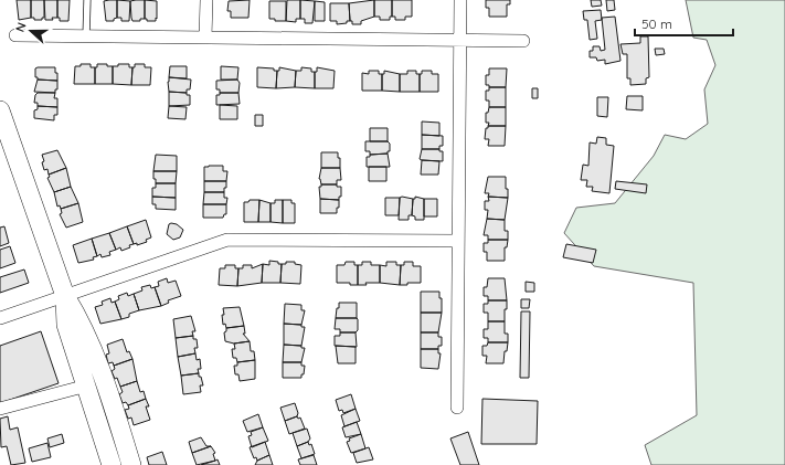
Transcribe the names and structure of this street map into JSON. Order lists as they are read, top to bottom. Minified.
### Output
{"scale_bar":"50 m","north":"left"}
